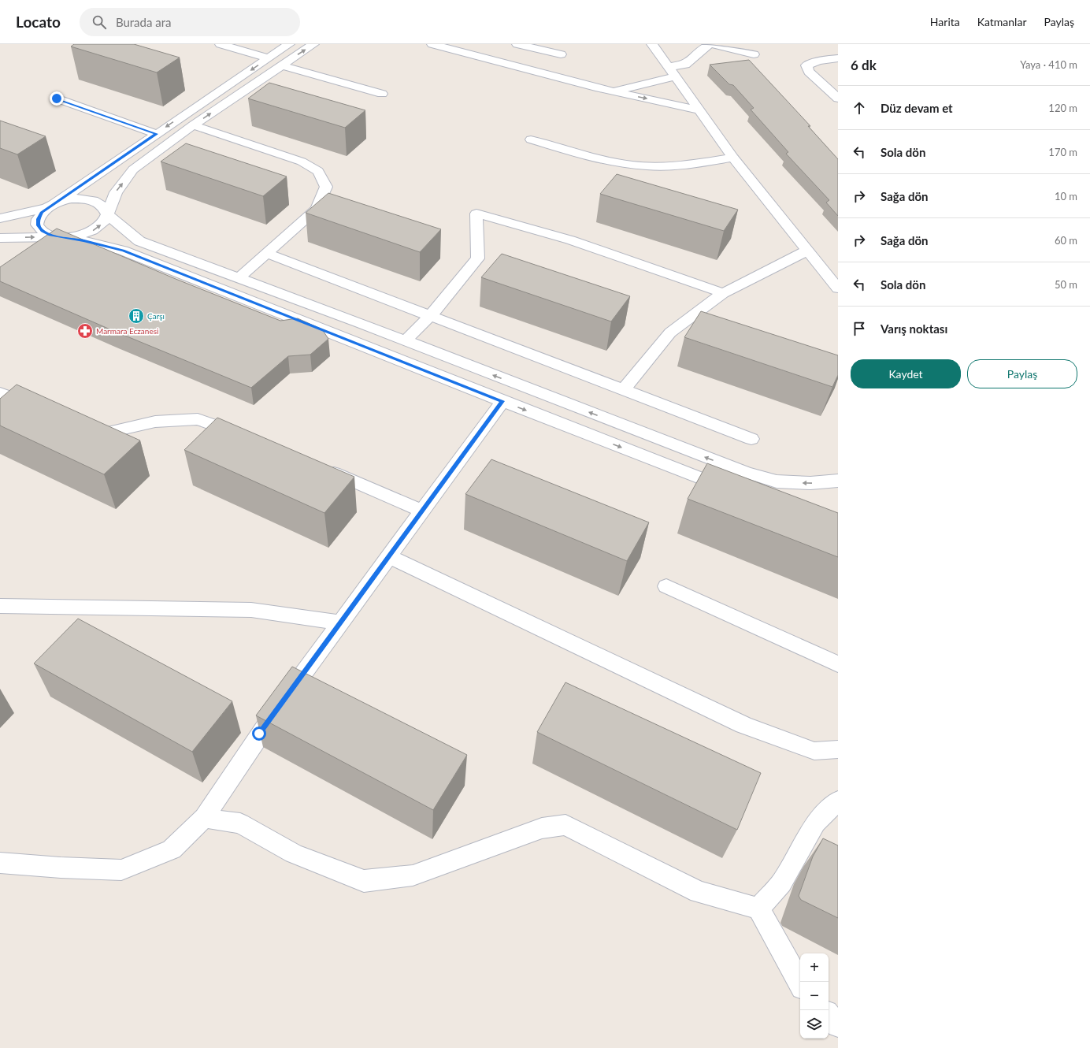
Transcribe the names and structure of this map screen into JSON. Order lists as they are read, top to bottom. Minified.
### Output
{"places":{"building":["Çarşı"],"pharmacy":["Marmara Eczanesi"]},"page":{"header":"Locato","search":"Burada ara","nav":["Harita","Katmanlar","Paylaş"],"heading":["6 dk","Yaya · 410 m"],"list":[["Düz devam et","120 m"],["Sola dön","170 m"],["Sağa dön","10 m"],["Sağa dön","60 m"],["Sola dön","50 m"],"Varış noktası"],"buttons":["Kaydet","Paylaş"],"map_buttons":["+","−"]}}
